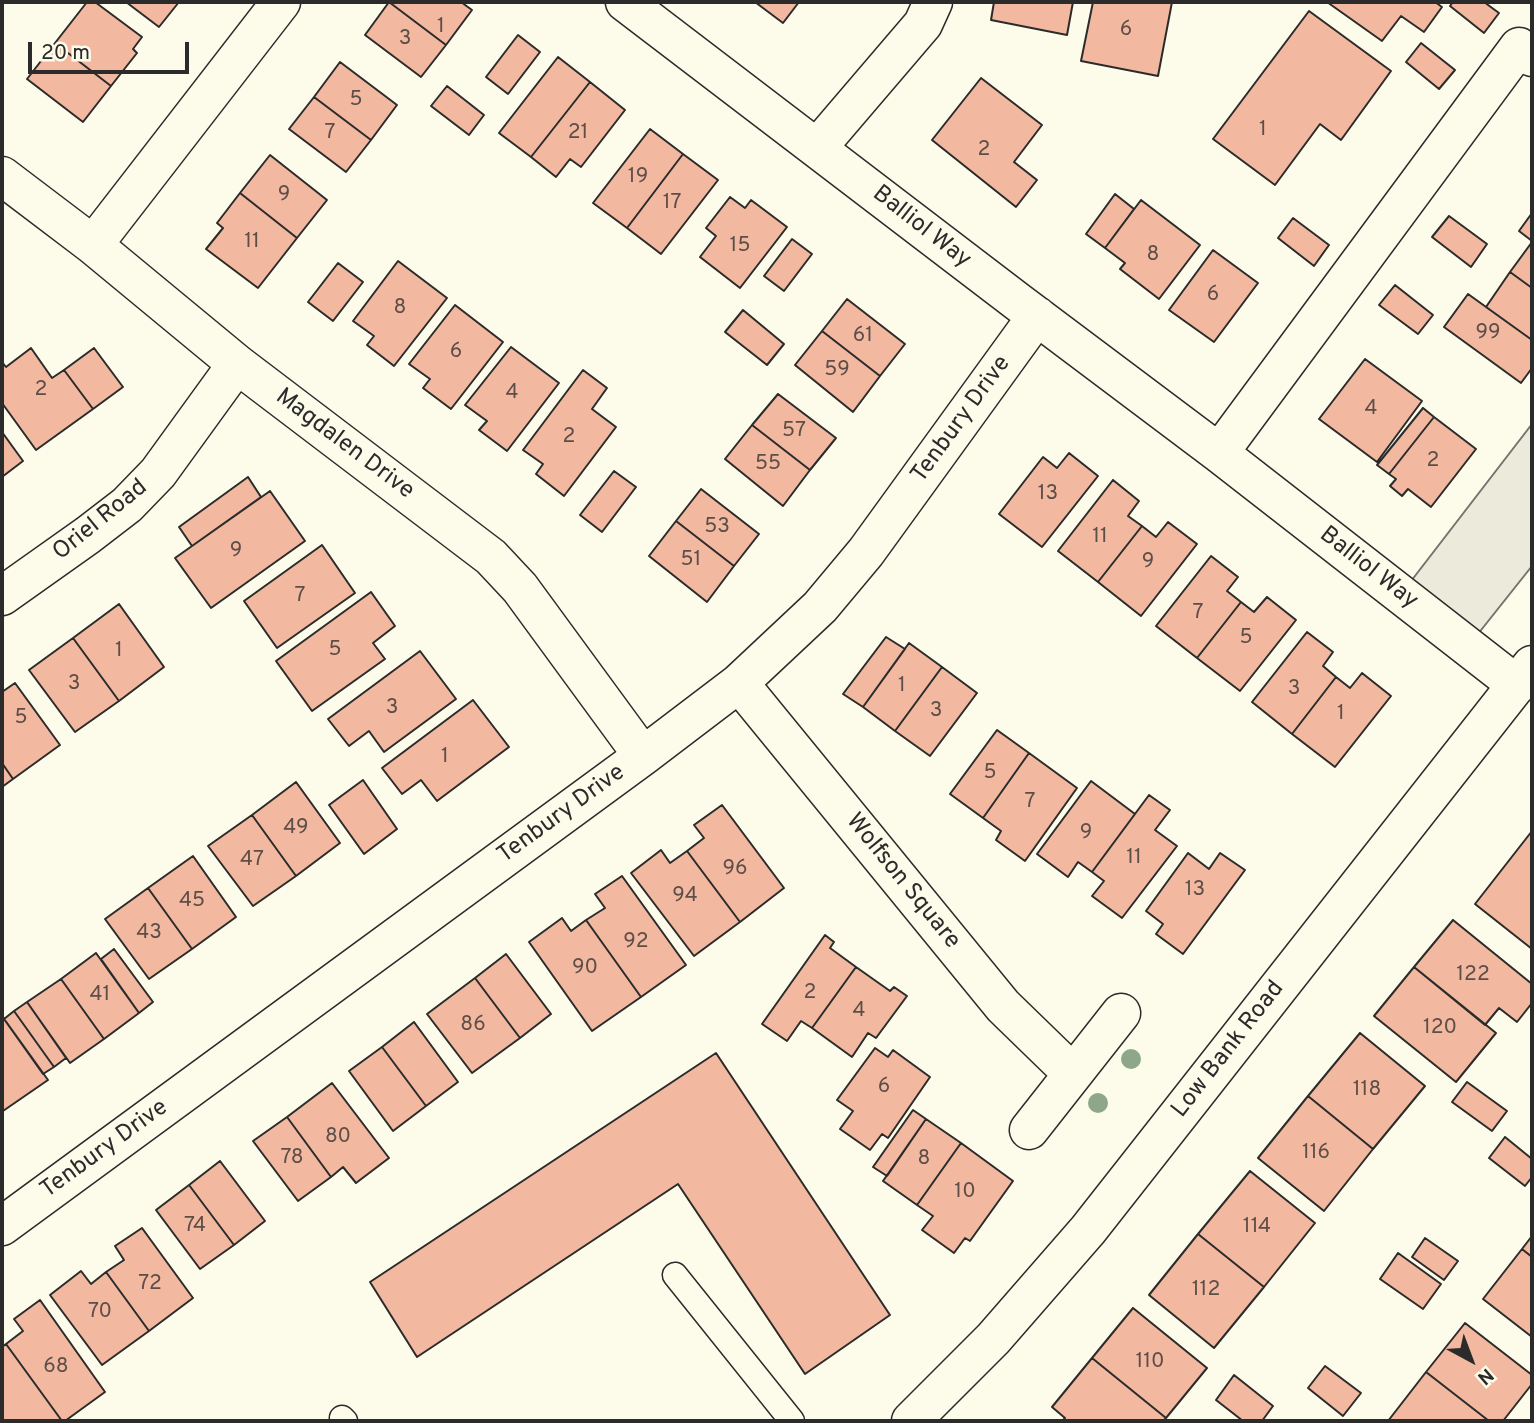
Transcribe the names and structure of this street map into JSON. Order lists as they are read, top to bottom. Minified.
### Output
{"streets":{"street":["Balliol Way","Tenbury Drive","Magdalen Drive","Oriel Road","Wolfson Square","Low Bank Road"]},"crossings":[["Balliol Way","Tenbury Drive"],["Balliol Way","Low Bank Road"],["Tenbury Drive","Magdalen Drive"],["Tenbury Drive","Wolfson Square"],["Magdalen Drive","Oriel Road"]],"house_numbers":["1","6","3","5","1","7","21","2","19","9","17","11","15","8","6","8","99","61","6","59","2","4","4","57","2","2","55","13","53","11","9","51","9","7","7","5","5","1","3","1","3","3","3","1","5","1","5","7","49","9","11","47","96","13","94","45","43","92","90","122","2","41","4","86","120","6","118","80","116","78","8","10","74","114","72","112","70","110","68"],"scale_bar":"20 m","north":"bottom right"}
